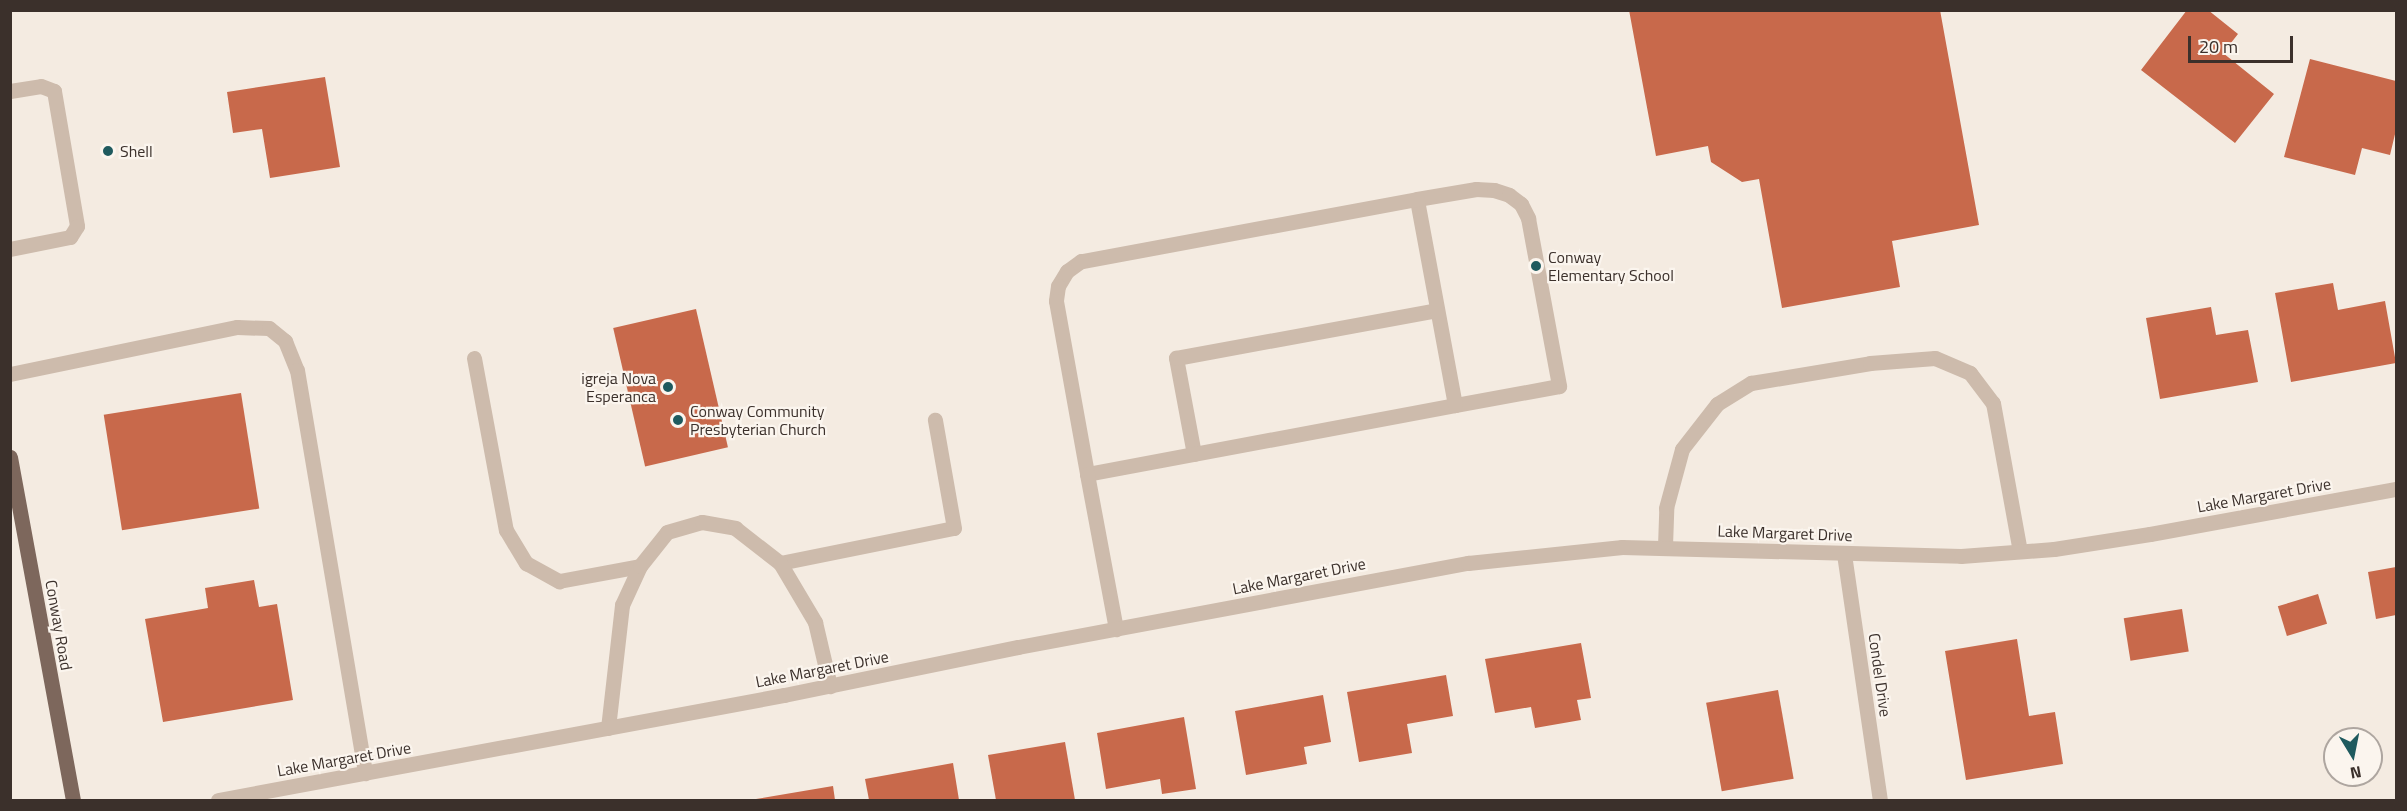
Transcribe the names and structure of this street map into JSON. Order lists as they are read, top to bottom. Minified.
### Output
{"streets":{"main road":["Conway Road"],"street":["Lake Margaret Drive","Condel Drive"]},"crossings":[["Lake Margaret Drive","Condel Drive"]],"places":["Shell","Conway Elementary School","igreja Nova Esperanca","Conway Community Presbyterian Church"],"scale_bar":"20 m","north":"bottom"}
